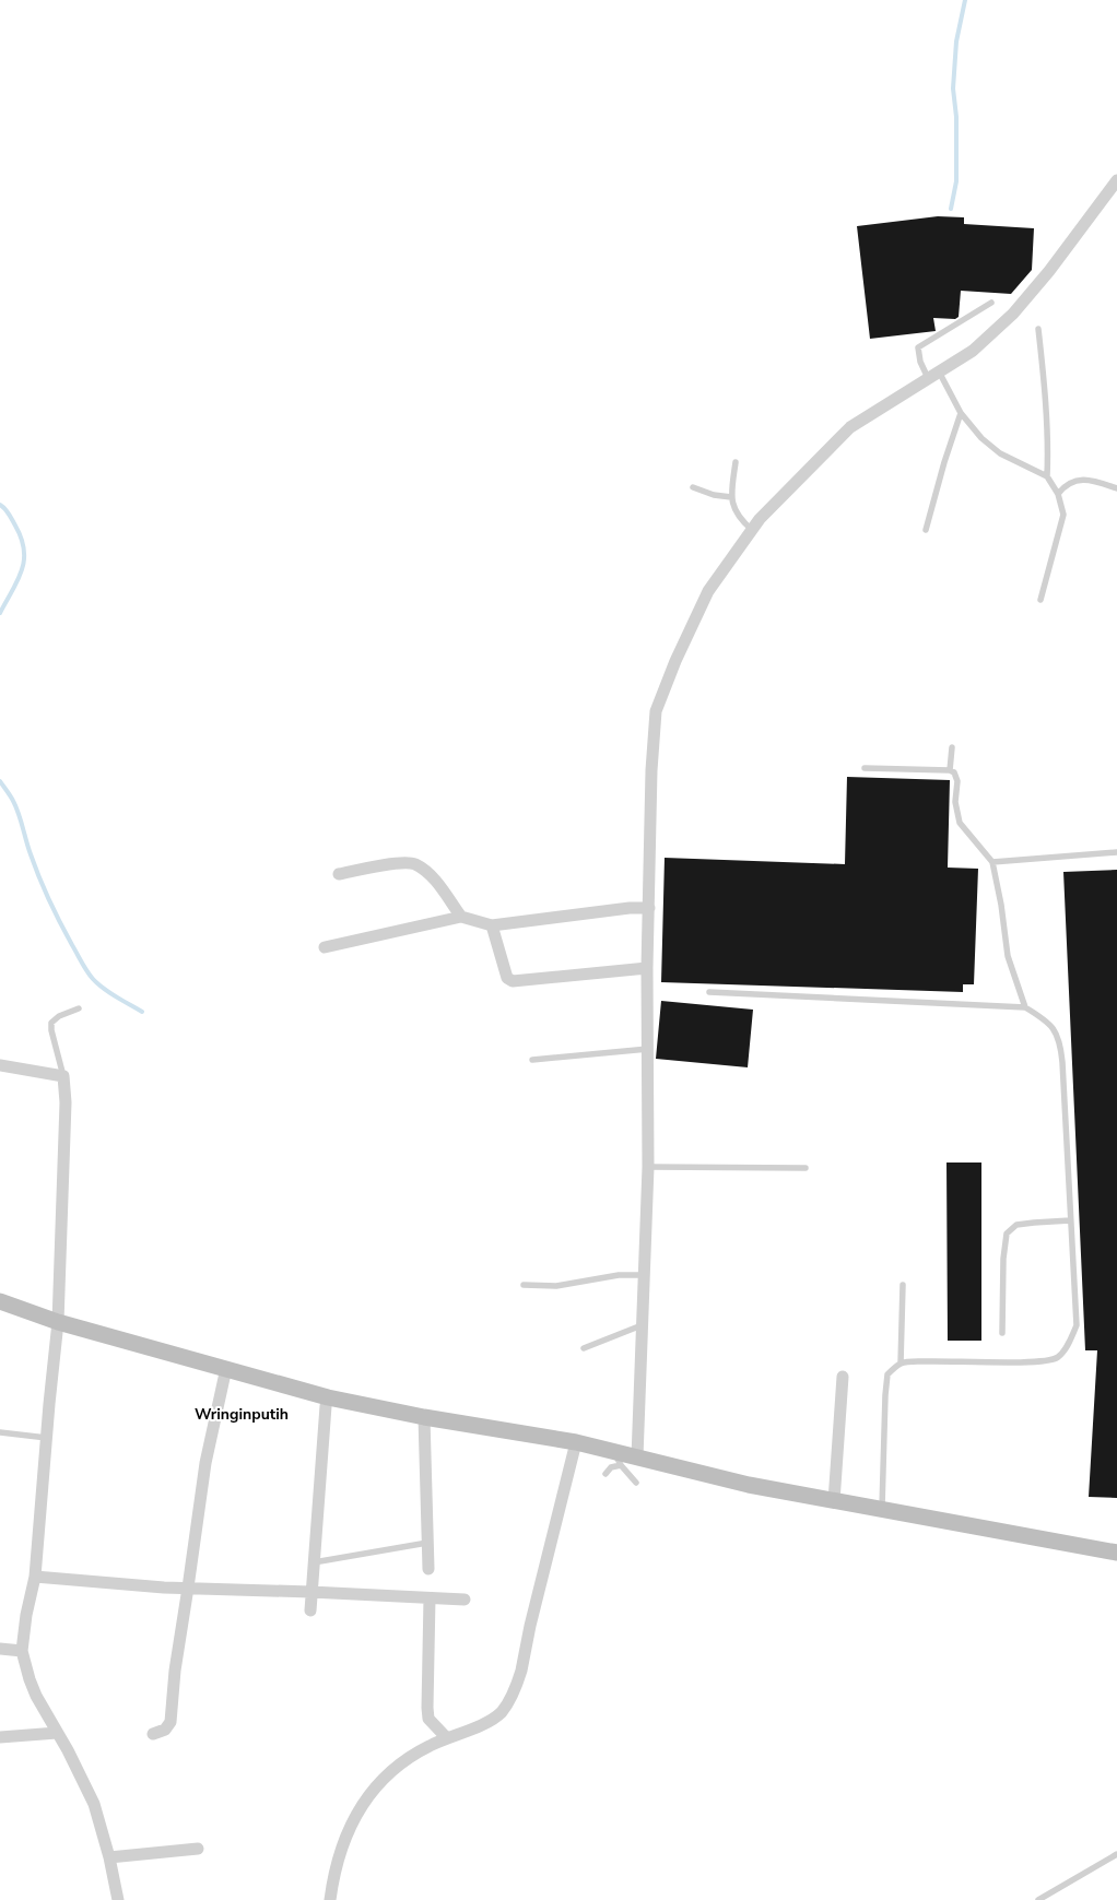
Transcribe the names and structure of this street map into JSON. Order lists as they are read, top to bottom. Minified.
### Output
{"districts":["Wringinputih"]}
